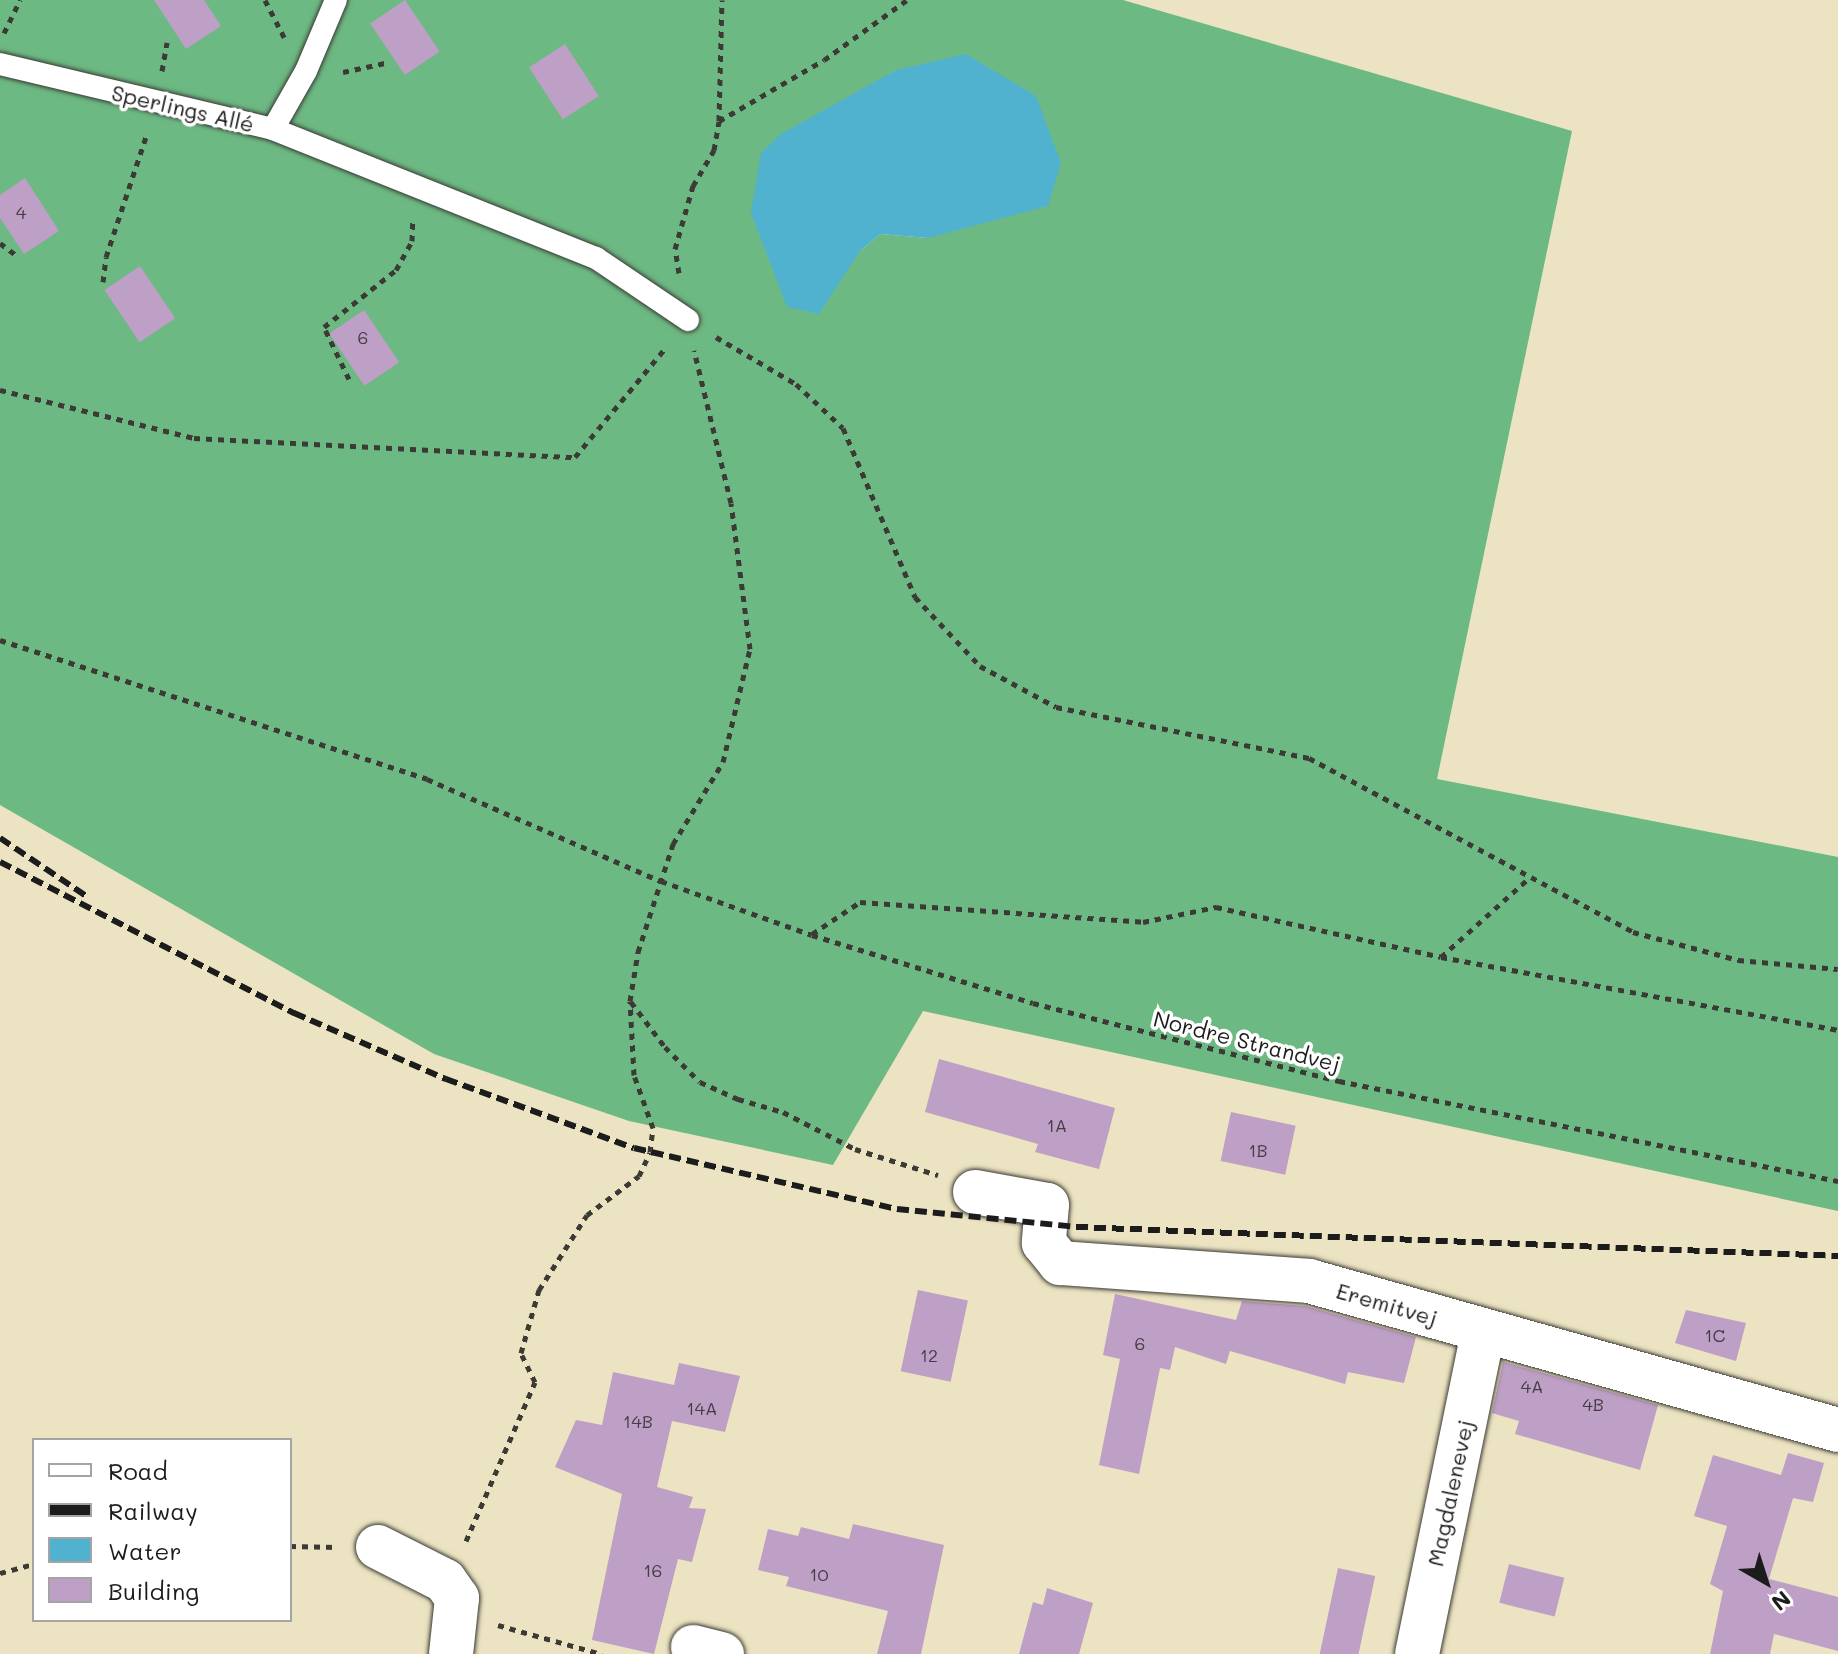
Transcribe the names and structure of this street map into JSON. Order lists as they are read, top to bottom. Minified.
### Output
{"streets":{"street":["Eremitvej","Magdalenevej"],"lane":["Sperlings Allé"],"path":["Nordre Strandvej"]},"crossings":[["Eremitvej","Magdalenevej"]],"house_numbers":["4","6","1A","1B","1C","6","12","4A","4B","14A","14B","16","10"],"legend":["Road","Railway","Water","Building"],"north":"bottom right"}
